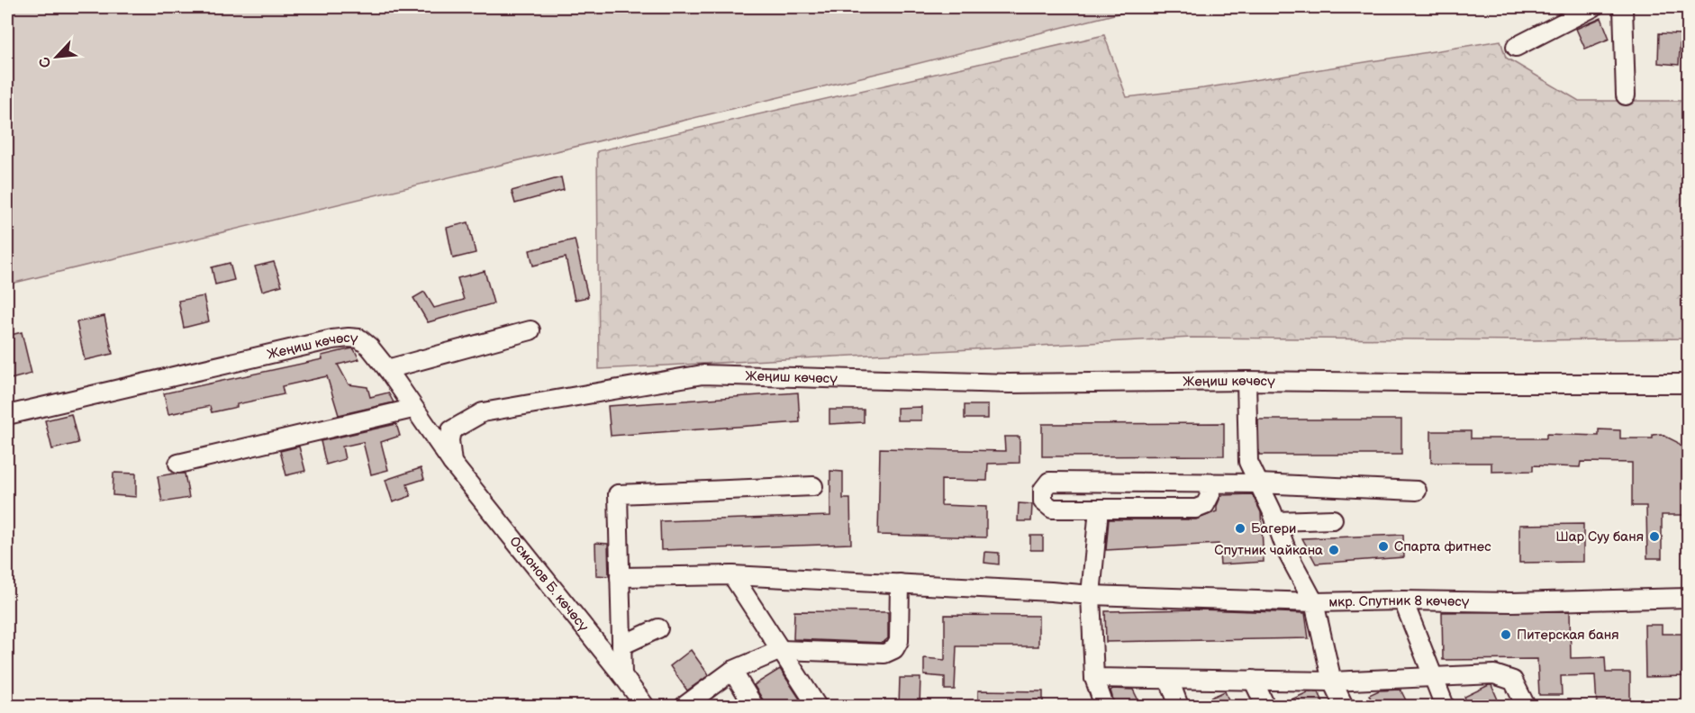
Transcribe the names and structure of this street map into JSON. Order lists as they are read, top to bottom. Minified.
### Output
{"streets":{"street":["Жеңиш көчөсү","Осмонов Б. көчөсү","мкр. Спутник 8 көчөсү"]},"crossings":[["Жеңиш көчөсү","Осмонов Б. көчөсү"],["Жеңиш көчөсү","мкр. Спутник 8 көчөсү"]],"places":["Багери","Шар Суу баня","Спарта фитнес","Спутник чайкана","Питерская баня"],"north":"bottom left"}
